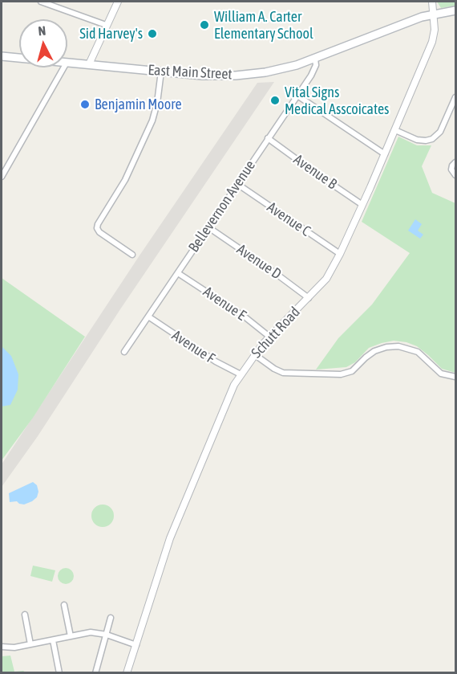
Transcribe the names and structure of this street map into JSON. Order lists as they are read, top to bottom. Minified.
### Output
{"streets":{"main road":["East Main Street"],"street":["Avenue B","Bellevernon Avenue","Avenue C","Avenue D","Avenue E","Schutt Road","Avenue F"]},"crossings":[["East Main Street","Bellevernon Avenue"],["East Main Street","Schutt Road"],["Avenue B","Bellevernon Avenue"],["Avenue B","Schutt Road"],["Bellevernon Avenue","Avenue C"],["Bellevernon Avenue","Avenue D"],["Bellevernon Avenue","Avenue E"],["Bellevernon Avenue","Avenue F"],["Avenue C","Schutt Road"],["Avenue D","Schutt Road"],["Avenue E","Schutt Road"],["Schutt Road","Avenue F"]],"places":["William A. Carter Elementary School","Sid Harvey's","Vital Signs Medical Asscoicates","Benjamin Moore"],"north":"top"}
